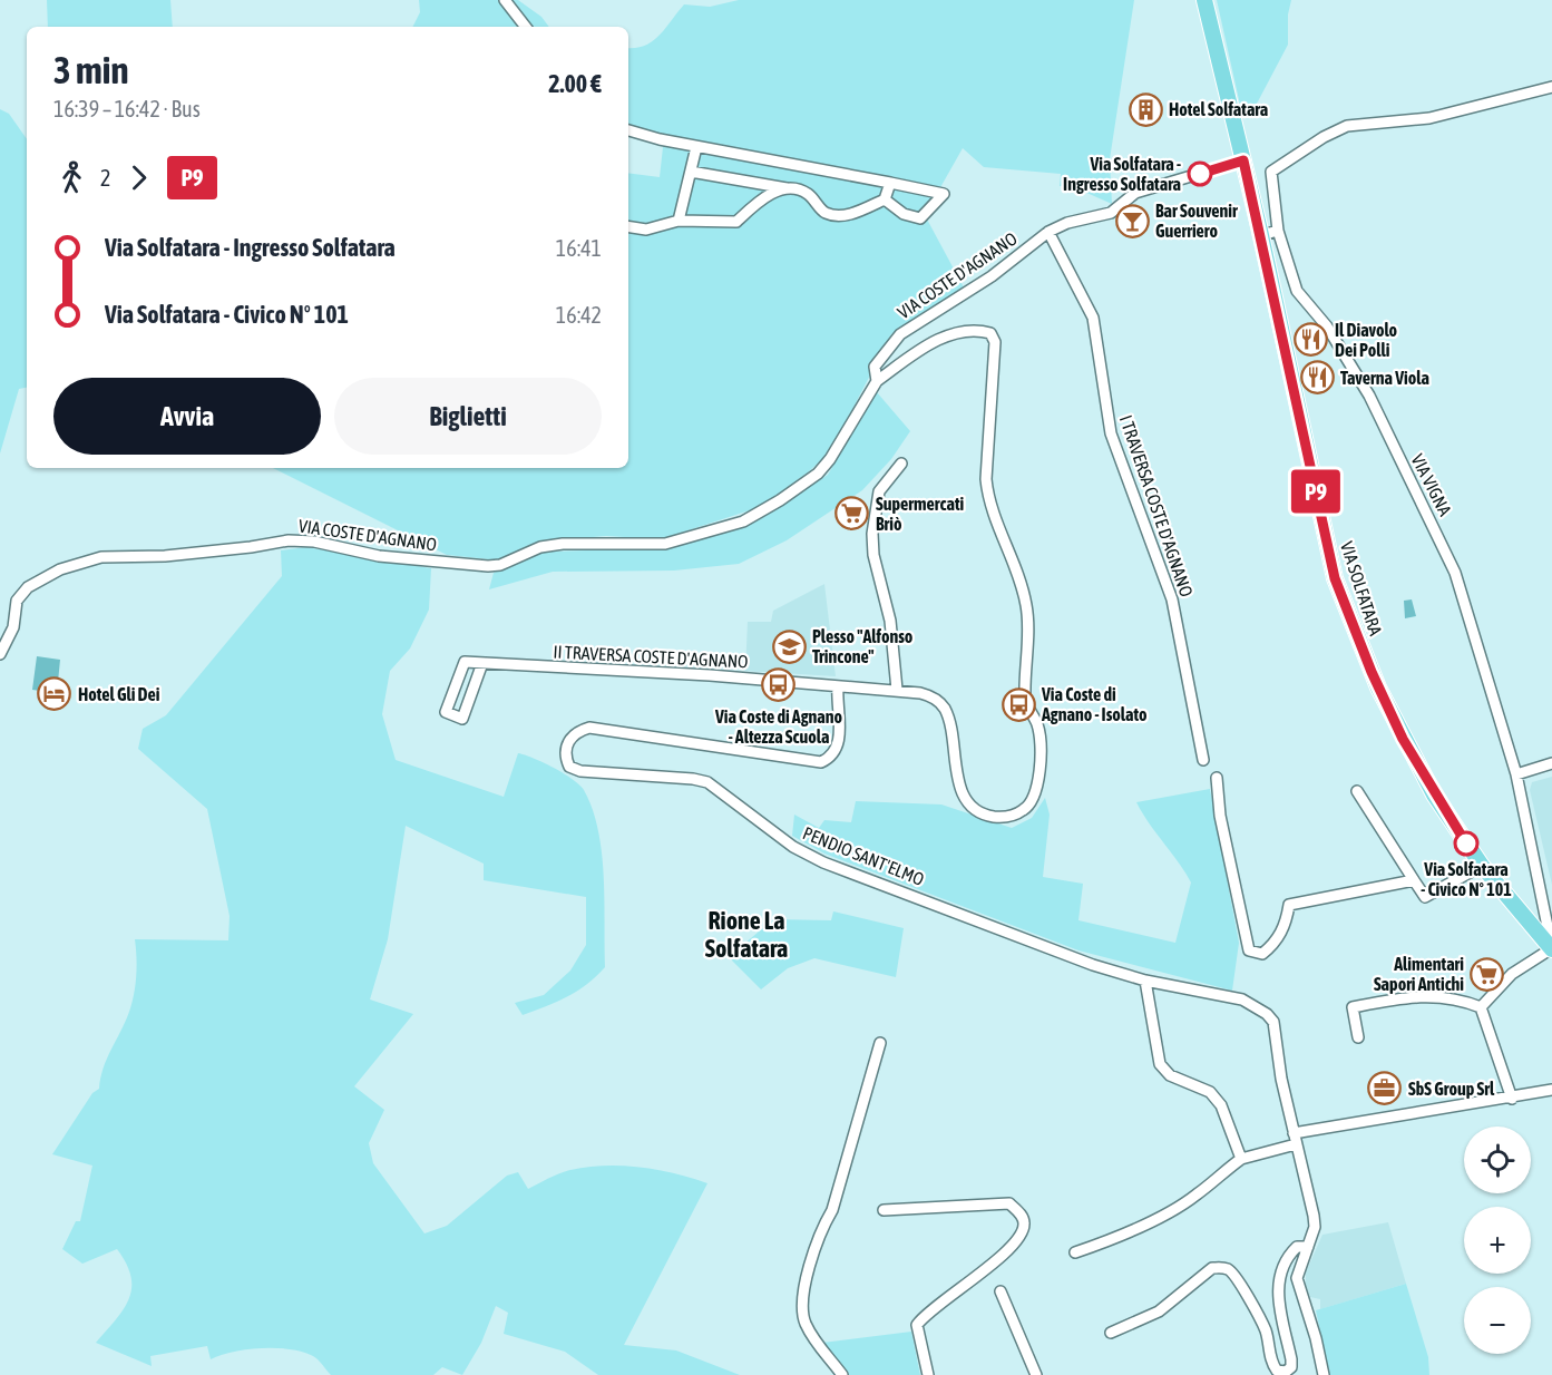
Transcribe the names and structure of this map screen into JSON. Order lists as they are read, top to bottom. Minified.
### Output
{"streets":{"main road":["VIA SOLFATARA"],"street":["VIA COSTE D'AGNANO","VIA VIGNA","I TRAVERSA COSTE D'AGNANO","II TRAVERSA COSTE D'AGNANO","PENDIO SANT'ELMO"]},"crossings":[["VIA COSTE D'AGNANO","I TRAVERSA COSTE D'AGNANO"],["VIA COSTE D'AGNANO","II TRAVERSA COSTE D'AGNANO"],["VIA VIGNA","VIA SOLFATARA"],["II TRAVERSA COSTE D'AGNANO","PENDIO SANT'ELMO"]],"districts":["Rione La Solfatara"],"places":{"building":["Hotel Solfatara"],"other":["Via Solfatara - Ingresso Solfatara","Via Solfatara - Civico N° 101"],"bar":["Bar Souvenir Guerriero"],"restaurant":["Il Diavolo Dei Polli","Taverna Viola"],"supermarket":["Supermercati Briò","Alimentari Sapori Antichi"],"school or university":["Plesso \"Alfonso Trincone\""],"bus stop":["Via Coste di Agnano - Altezza Scuola","Via Coste di Agnano - Isolato"],"hotel":["Hotel Gli Dei"],"office":["SbS Group Srl"]},"lines":["bus line P9"],"page":{"on_map":"P9","heading":["3 min","16:39 – 16:42 · Bus","2.00 €"],"legs":["2","P9"],"list":[{"name":"Via Solfatara - Ingresso Solfatara","value":"16:41"},{"name":"Via Solfatara - Civico N° 101","value":"16:42"}],"buttons":["Avvia","Biglietti"],"map_buttons":["+","−"]}}
